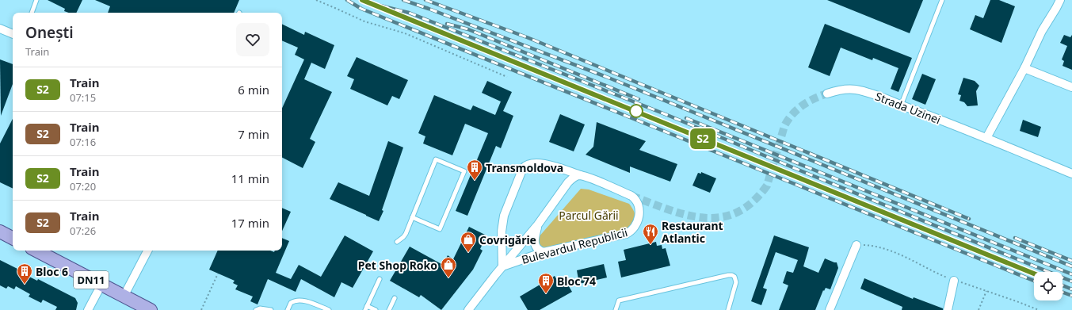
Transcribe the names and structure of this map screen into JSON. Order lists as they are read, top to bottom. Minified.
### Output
{"streets":{"main road":["DN11"],"street":["Strada Uzinei","Bulevardul Republicii"]},"parks":["Parcul Gării"],"places":{"building":["Transmoldova","Bloc 6","Bloc 74"],"restaurant":["Restaurant Atlantic"],"shop":["Covrigărie","Pet Shop Roko"]},"page":{"on_map":"S2","heading":["Onești","Train"],"list":[{"mark":"S2","name":"Train","note":"07:15","value":"6 min"},{"mark":"S2","name":"Train","note":"07:16","value":"7 min"},{"mark":"S2","name":"Train","note":"07:20","value":"11 min"},{"mark":"S2","name":"Train","note":"07:26","value":"17 min"}]}}
